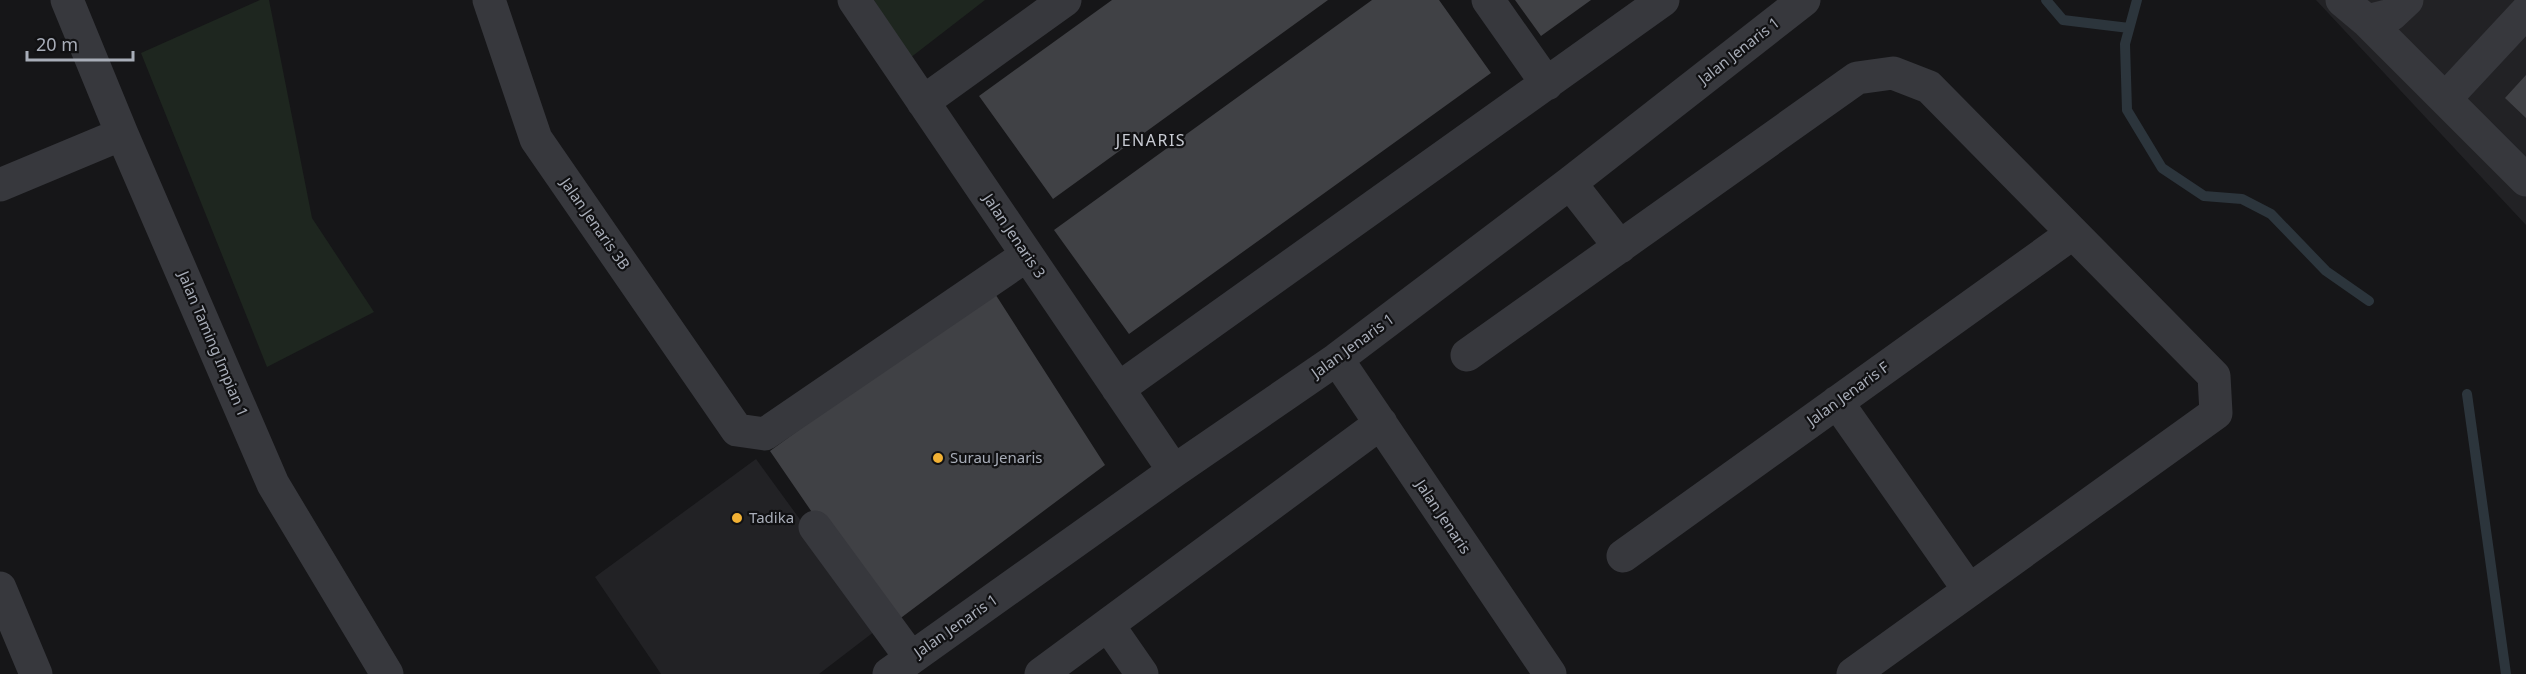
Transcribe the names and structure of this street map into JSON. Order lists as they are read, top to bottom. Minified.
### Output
{"streets":{"street":["Jalan Jenaris 1","Jalan Jenaris 3B","Jalan Jenaris 3","Jalan Taming Impian 1","Jalan Jenaris F","Jalan Jenaris"]},"crossings":[["Jalan Jenaris 1","Jalan Jenaris 3"],["Jalan Jenaris 1","Jalan Jenaris"],["Jalan Jenaris 3B","Jalan Jenaris 3"]],"districts":["JENARIS"],"places":["Surau Jenaris","Tadika"],"scale_bar":"20 m"}
